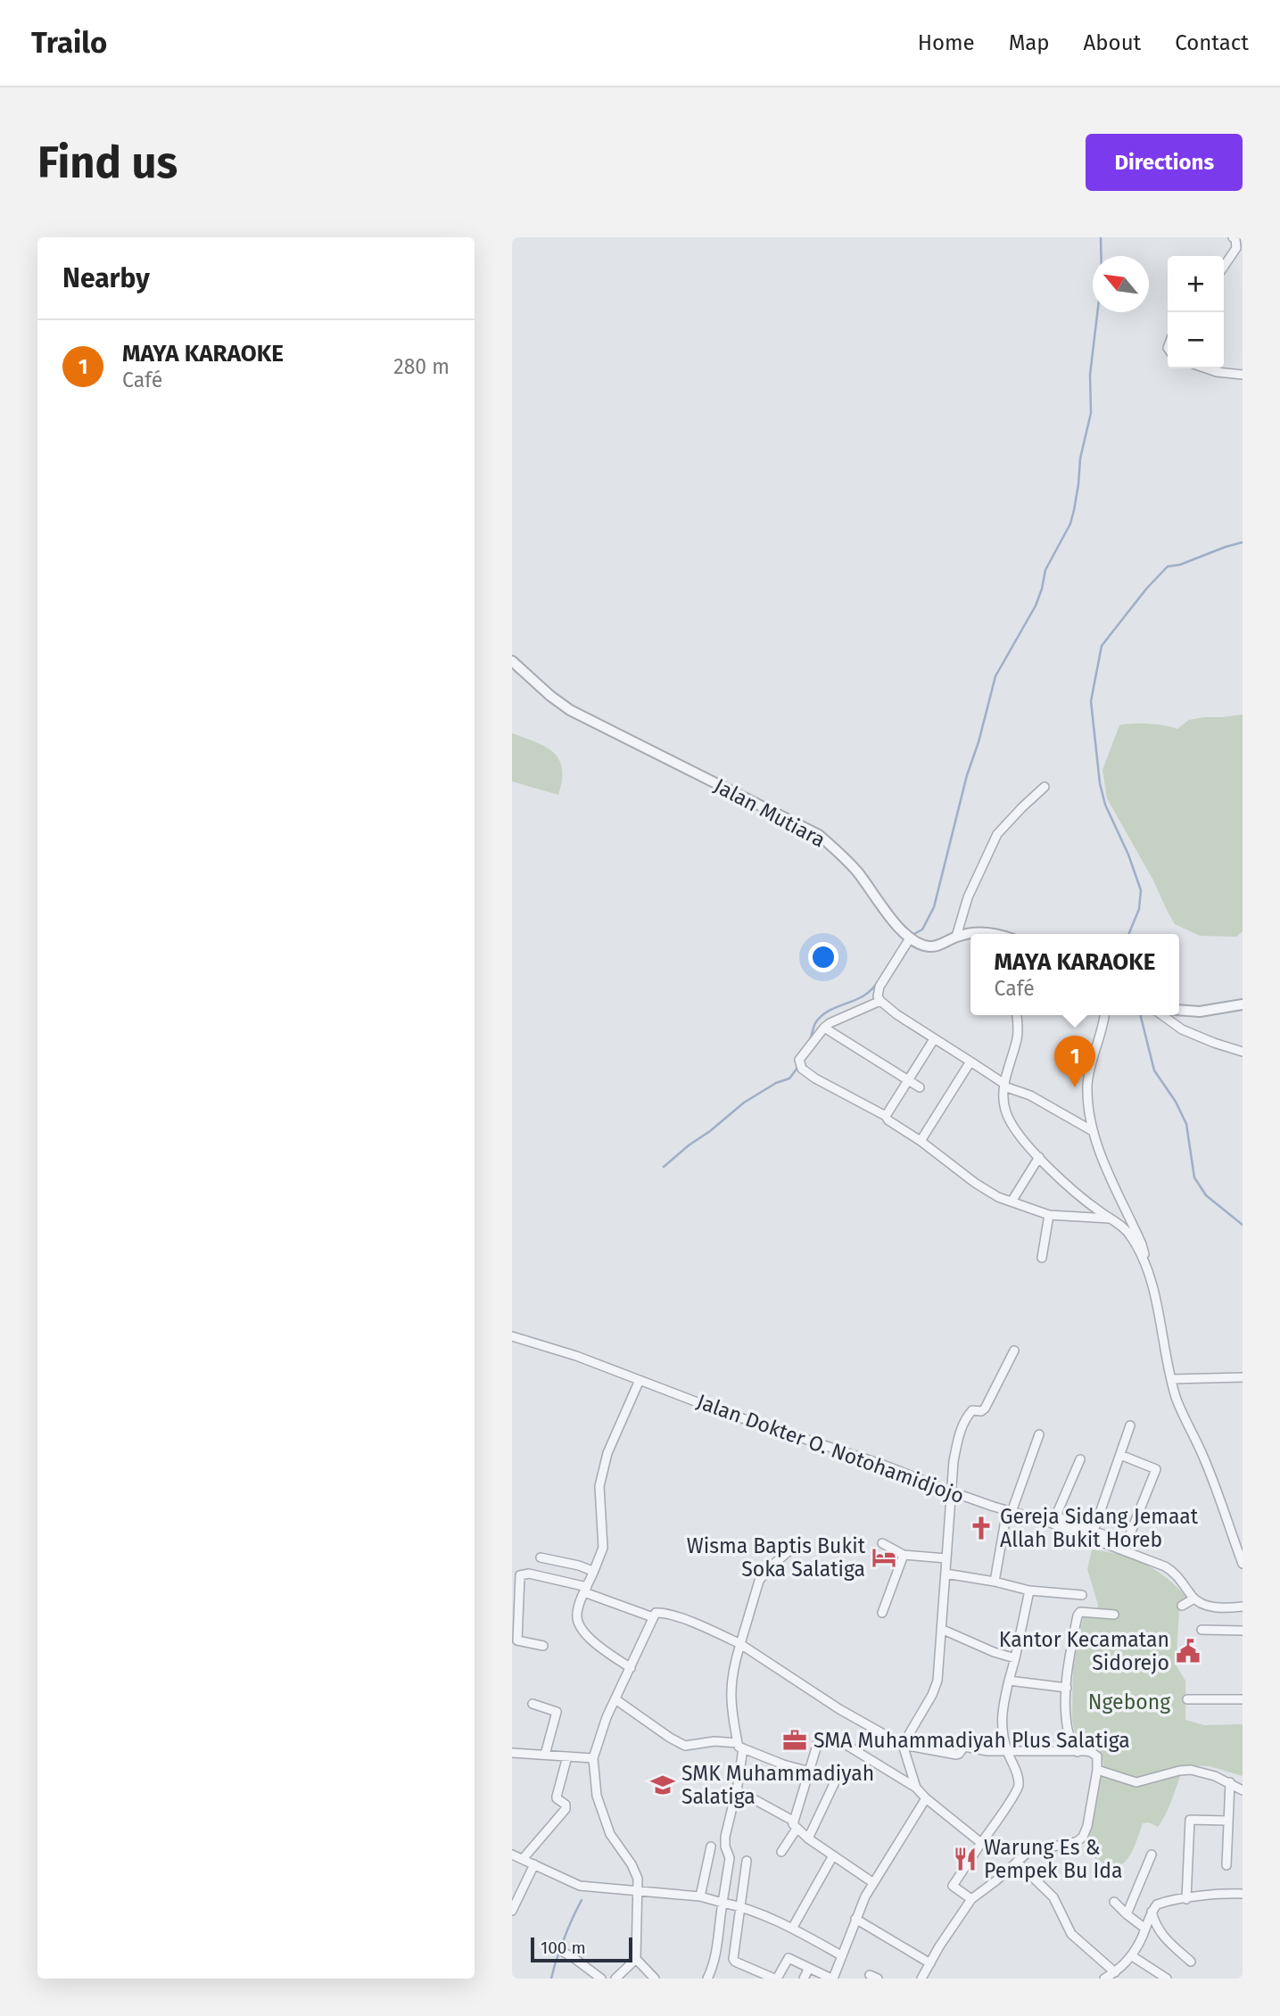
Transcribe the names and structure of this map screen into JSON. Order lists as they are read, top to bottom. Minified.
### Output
{"streets":{"street":["Jalan Mutiara","Jalan Dokter O. Notohamidjojo"]},"parks":["Ngebong"],"places":{"church":["Gereja Sidang Jemaat Allah Bukit Horeb"],"hotel":["Wisma Baptis Bukit Soka Salatiga"],"public building":["Kantor Kecamatan Sidorejo"],"office":["SMA Muhammadiyah Plus Salatiga"],"school or university":["SMK Muhammadiyah Salatiga"],"restaurant":["Warung Es & Pempek Bu Ida"]},"scale_bar":"100 m","north":"top left","page":{"header":"Trailo","nav":["Home","Map","About","Contact"],"buttons":"Directions","title":"Find us","heading":"Nearby","map_buttons":["+","−"],"list":[{"mark":"1","name":"MAYA KARAOKE","note":"Café","value":"280 m"}],"popup":["MAYA KARAOKE","Café"],"pins":"1","scale":"100 m"}}
